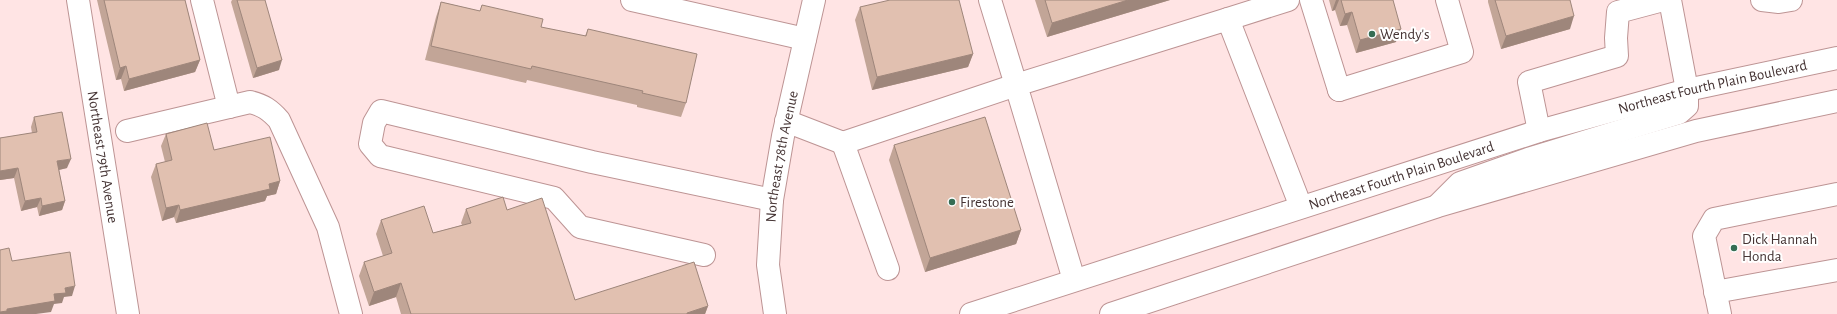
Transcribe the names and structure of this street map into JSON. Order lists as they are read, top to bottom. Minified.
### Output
{"streets":{"main road":["Northeast Fourth Plain Boulevard","Northeast 78th Avenue","Northeast 79th Avenue"]},"places":["Wendy's","Firestone","Dick Hannah Honda"]}
